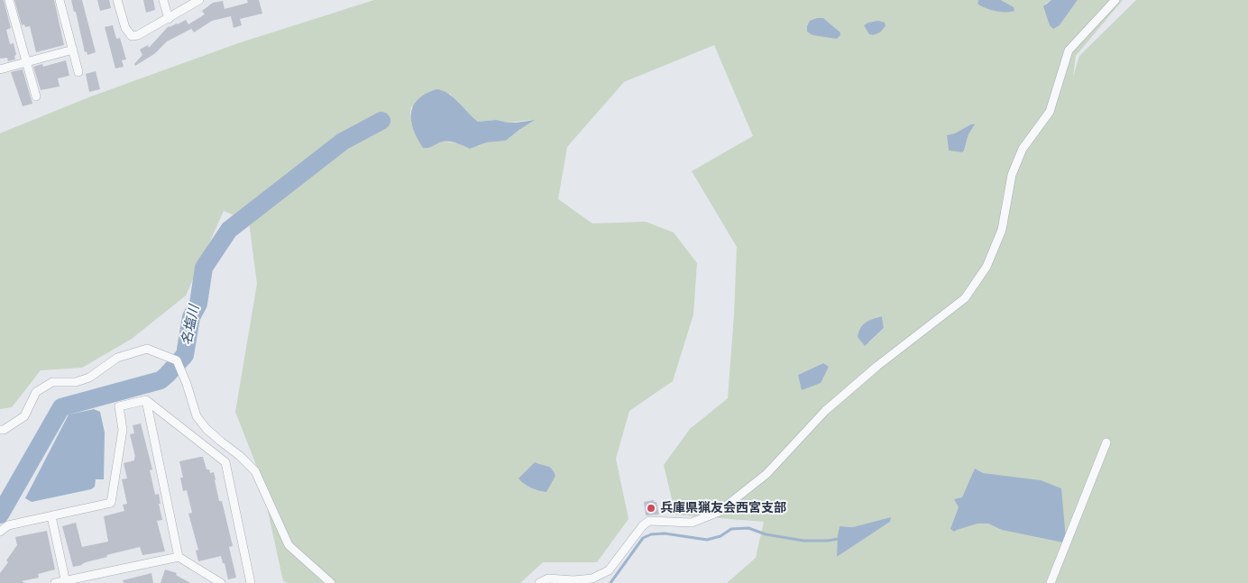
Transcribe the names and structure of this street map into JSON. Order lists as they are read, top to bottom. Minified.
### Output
{"water":["名塩川"],"places":["兵庫県猟友会西宮支部"]}
